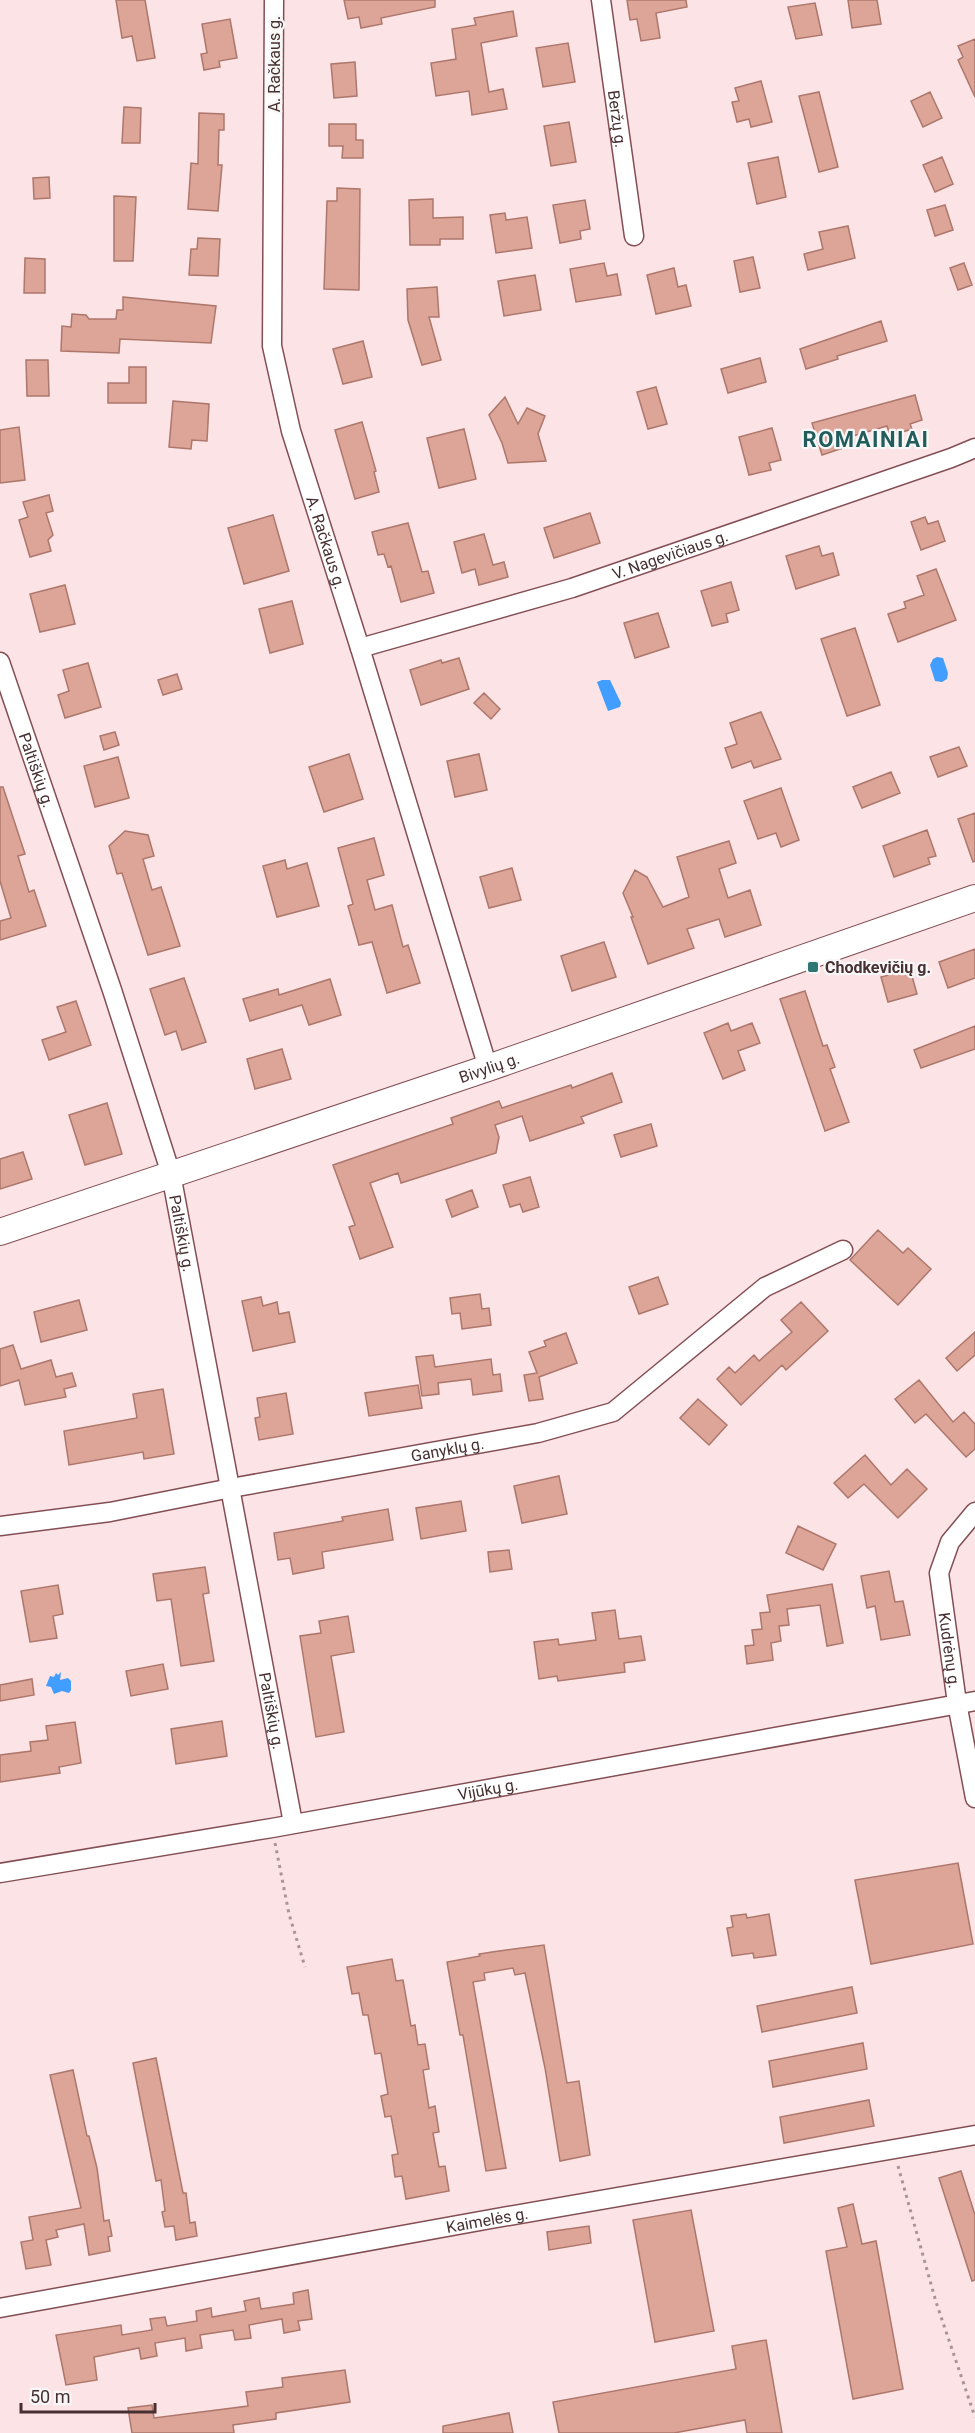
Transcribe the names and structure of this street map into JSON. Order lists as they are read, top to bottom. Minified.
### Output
{"streets":{"street":["A. Račkaus g.","Beržų g.","V. Nagevičiaus g.","Paltiškių g.","Bivylių g.","Ganyklų g.","Kudrėnų g.","Vijūkų g.","Kaimelės g."]},"crossings":[["A. Račkaus g.","V. Nagevičiaus g."],["A. Račkaus g.","Bivylių g."],["Paltiškių g.","Bivylių g."],["Paltiškių g.","Ganyklų g."],["Paltiškių g.","Vijūkų g."],["Kudrėnų g.","Vijūkų g."]],"districts":["ROMAINIAI"],"places":{"transit":["Chodkevičių g."]},"scale_bar":"50 m"}
